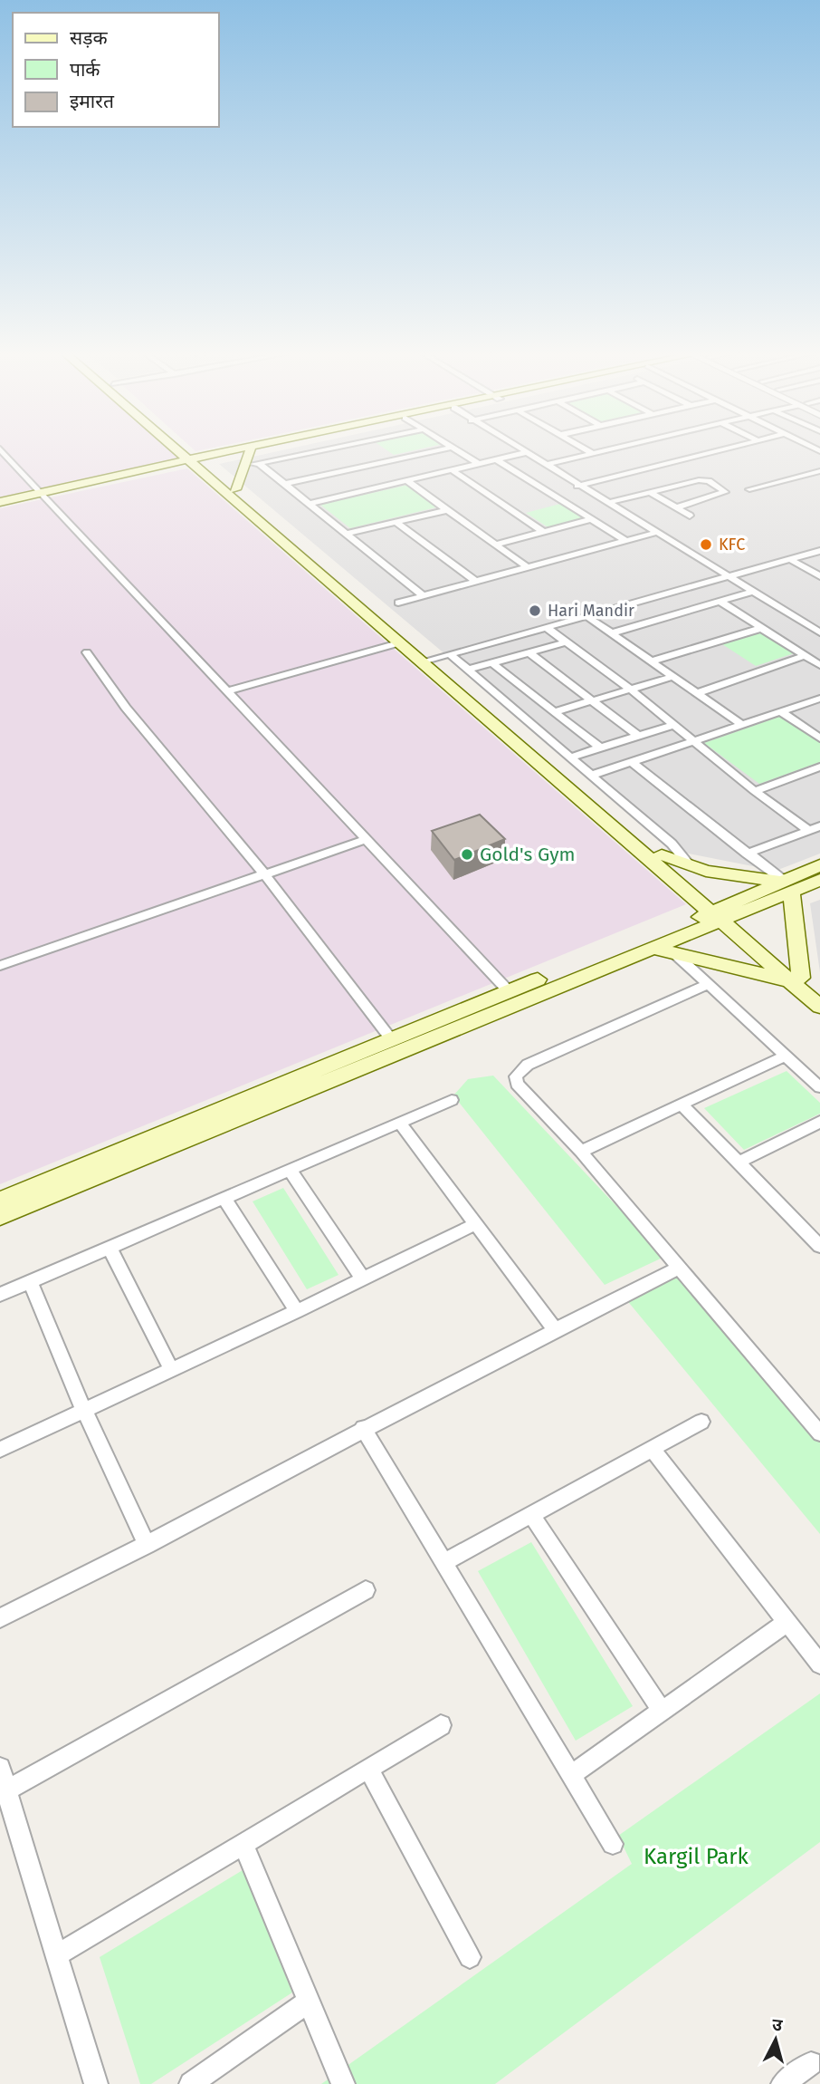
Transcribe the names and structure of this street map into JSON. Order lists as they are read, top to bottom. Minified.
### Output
{"parks":["Kargil Park"],"places":["KFC","Hari Mandir","Gold's Gym"],"legend":["सड़क","पार्क","इमारत"],"north":"top"}
